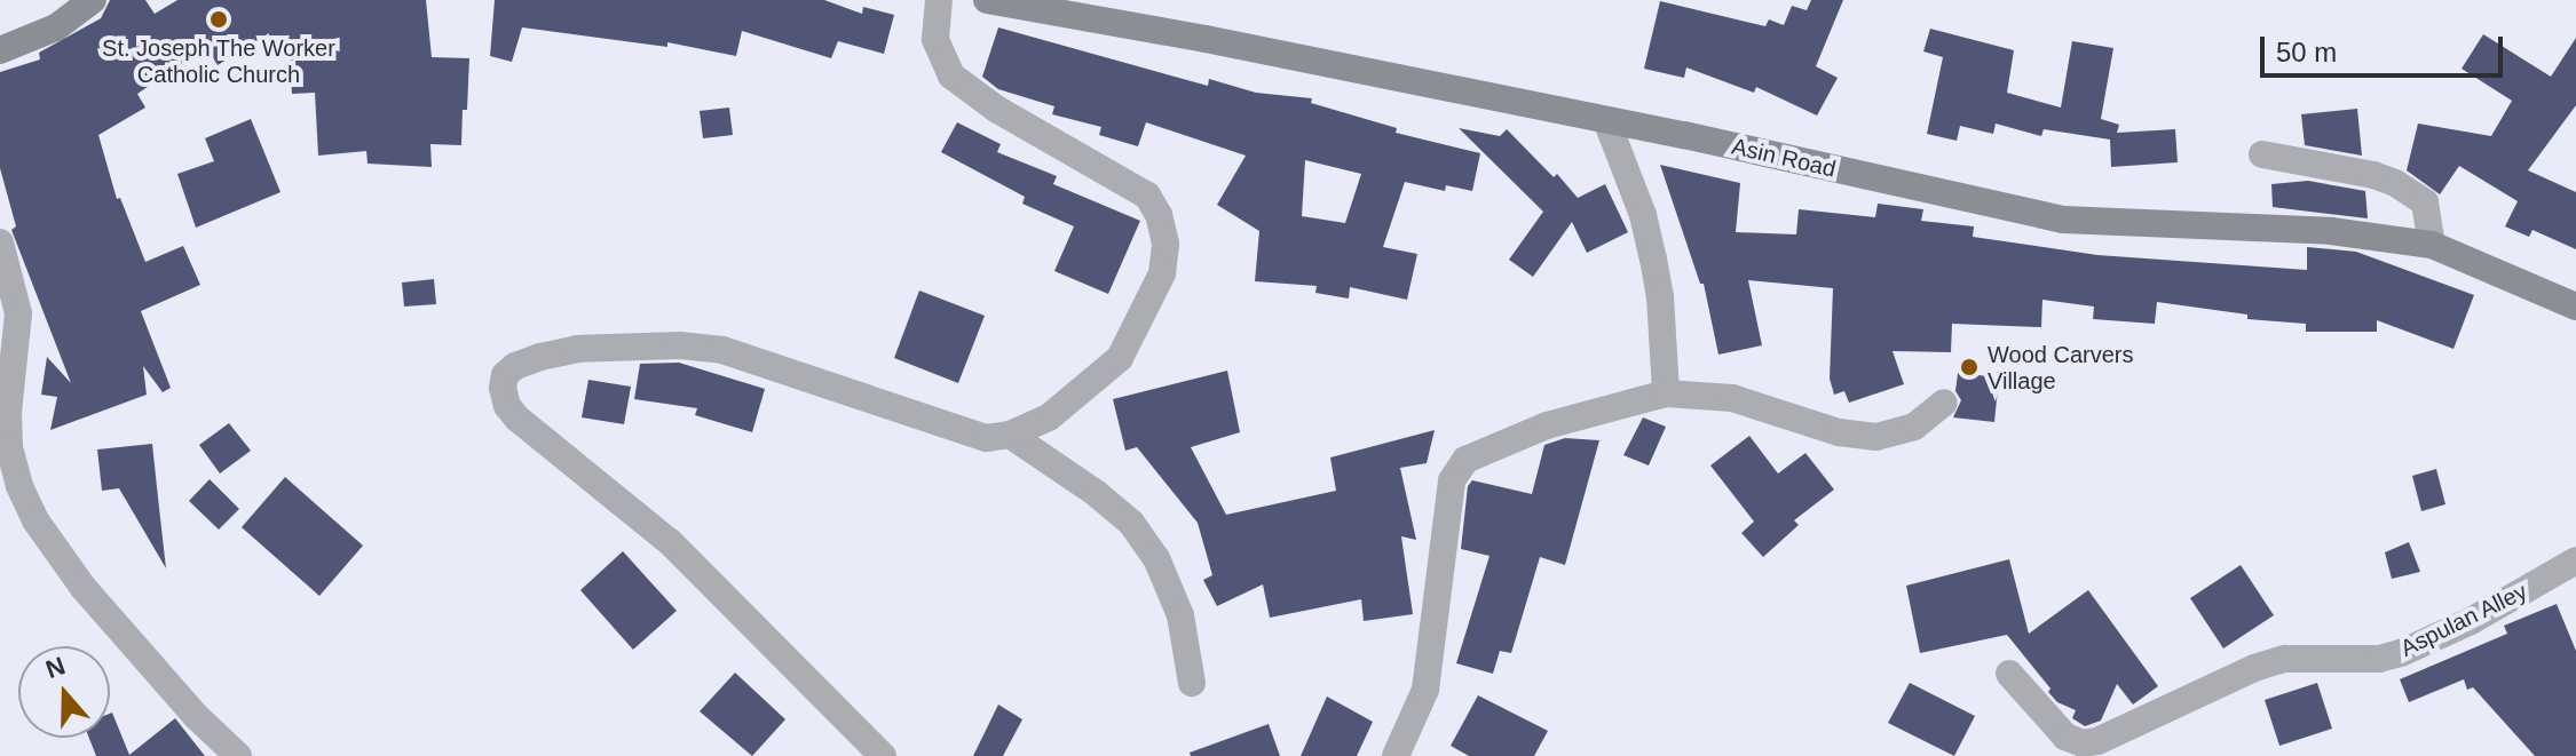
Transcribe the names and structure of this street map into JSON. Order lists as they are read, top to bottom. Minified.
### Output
{"streets":{"main road":["Asin Road"],"street":["Aspulan Alley"]},"places":["St. Joseph The Worker Catholic Church","Wood Carvers Village"],"scale_bar":"50 m","north":"top"}
